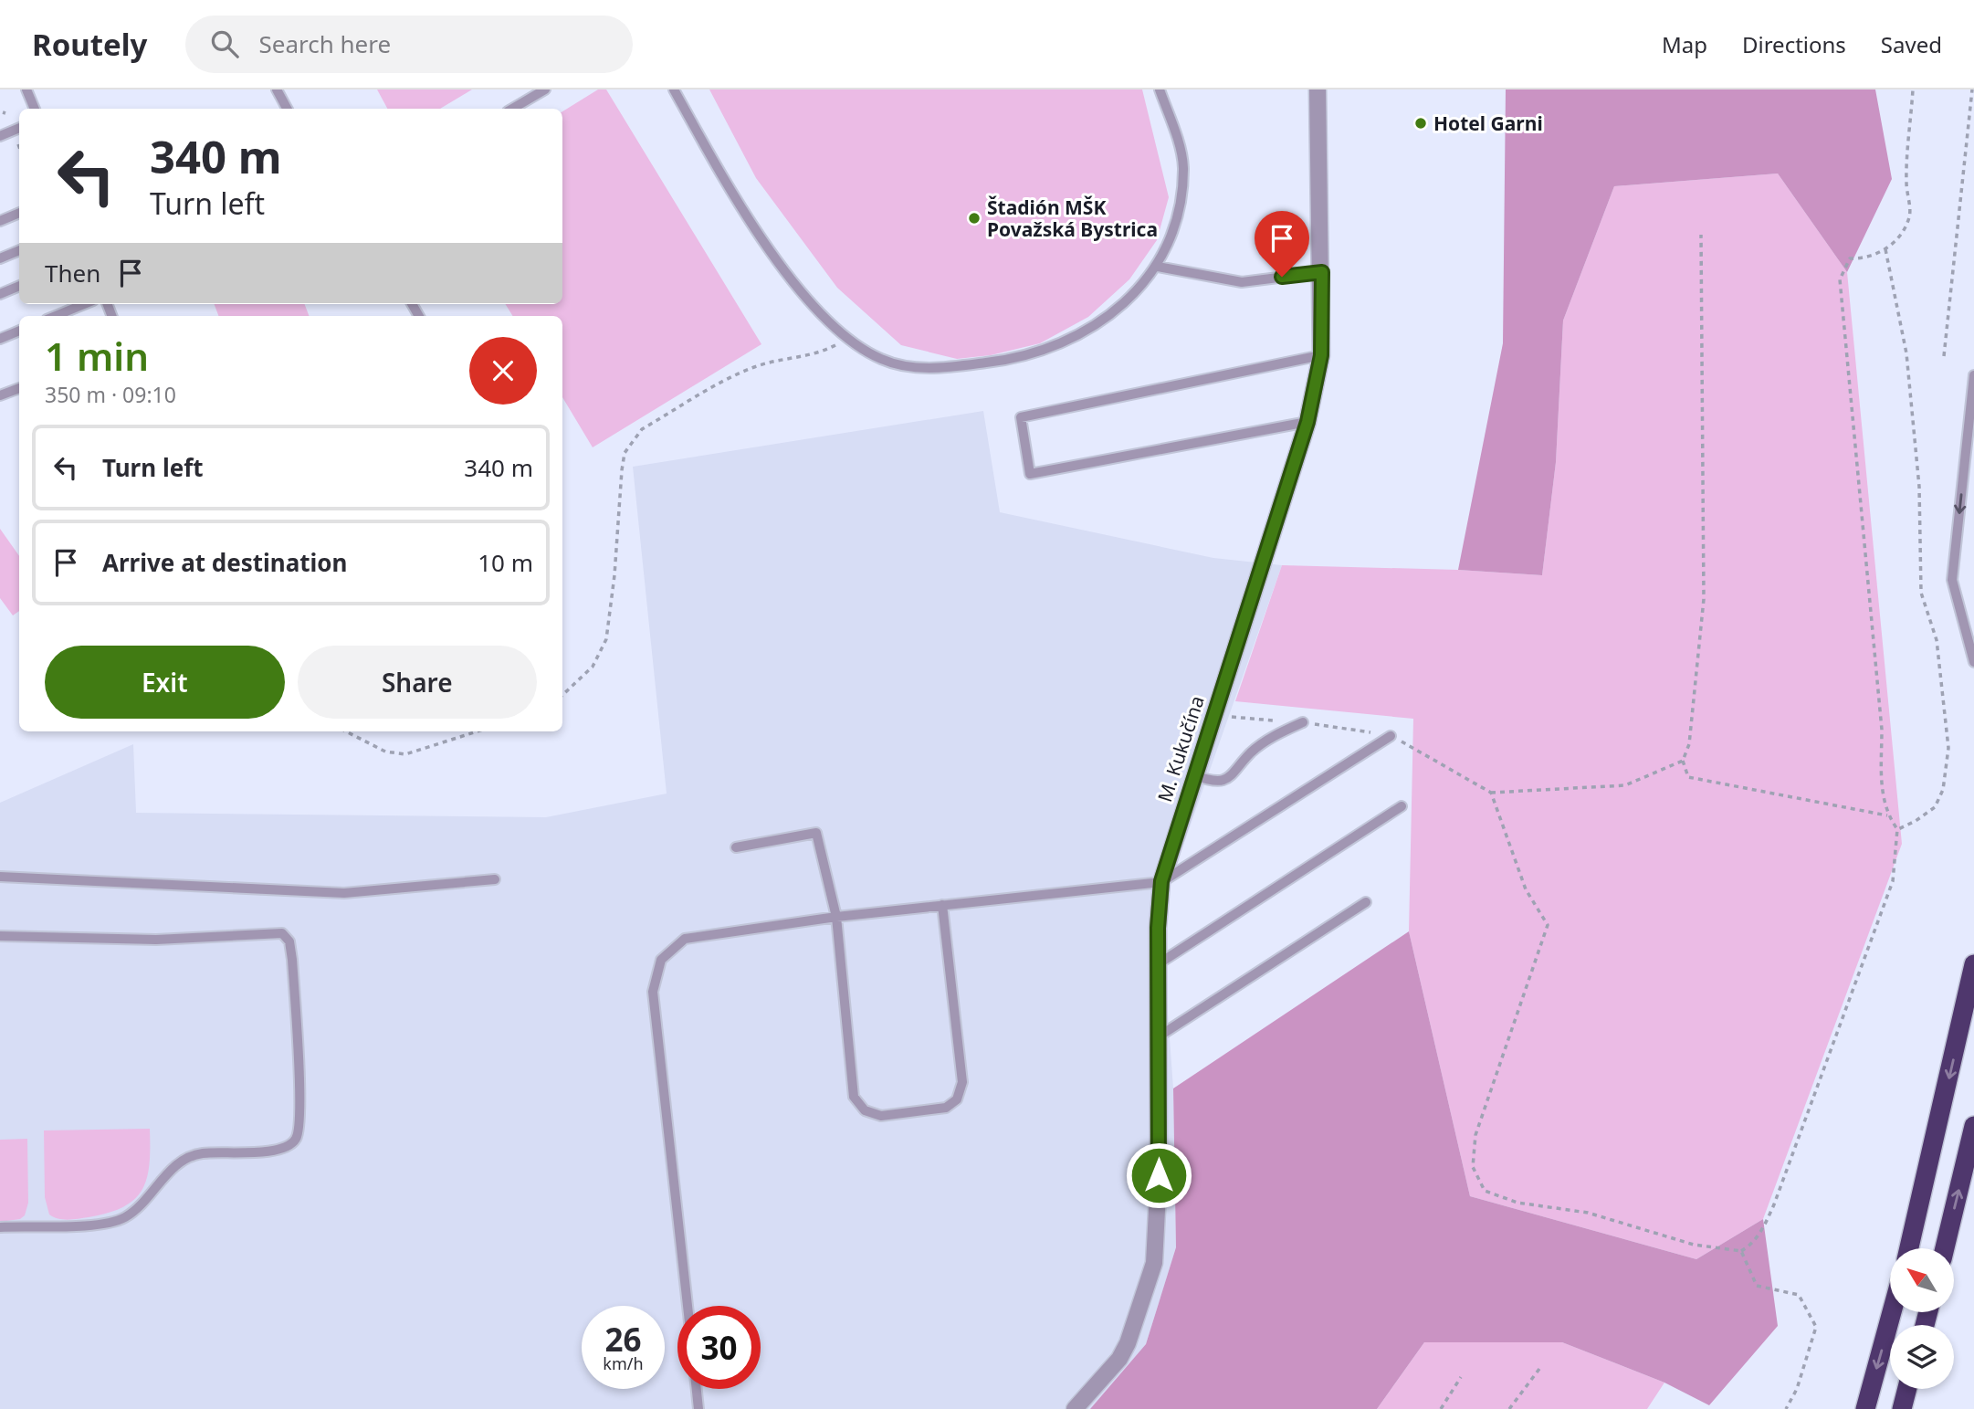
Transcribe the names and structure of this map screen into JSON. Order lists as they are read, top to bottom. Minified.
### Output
{"streets":{"street":["M. Kukučína"]},"places":["Hotel Garni","Štadión MŠK Považská Bystrica"],"north":"top left","page":{"header":"Routely","search":"Search here","nav":["Map","Directions","Saved"],"turn":["340 m","Turn left"],"then":"Then","heading":["1 min","350 m · 09:10"],"list":[{"name":"Turn left","value":"340 m"},{"name":"Arrive at destination","value":"10 m"}],"buttons":["Exit","Share"],"speed":"26 km/h","limit":"30"}}
